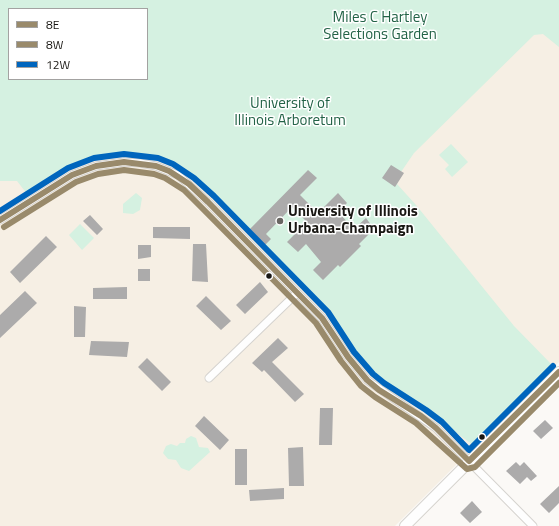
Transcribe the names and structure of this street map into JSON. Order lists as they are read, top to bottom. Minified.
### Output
{"parks":["Miles C Hartley Selections Garden","University of Illinois Arboretum"],"places":["University of Illinois Urbana-Champaign"],"lines":["transit line 12W","transit line 8E","transit line 8W"],"legend":["8E","8W","12W"]}
